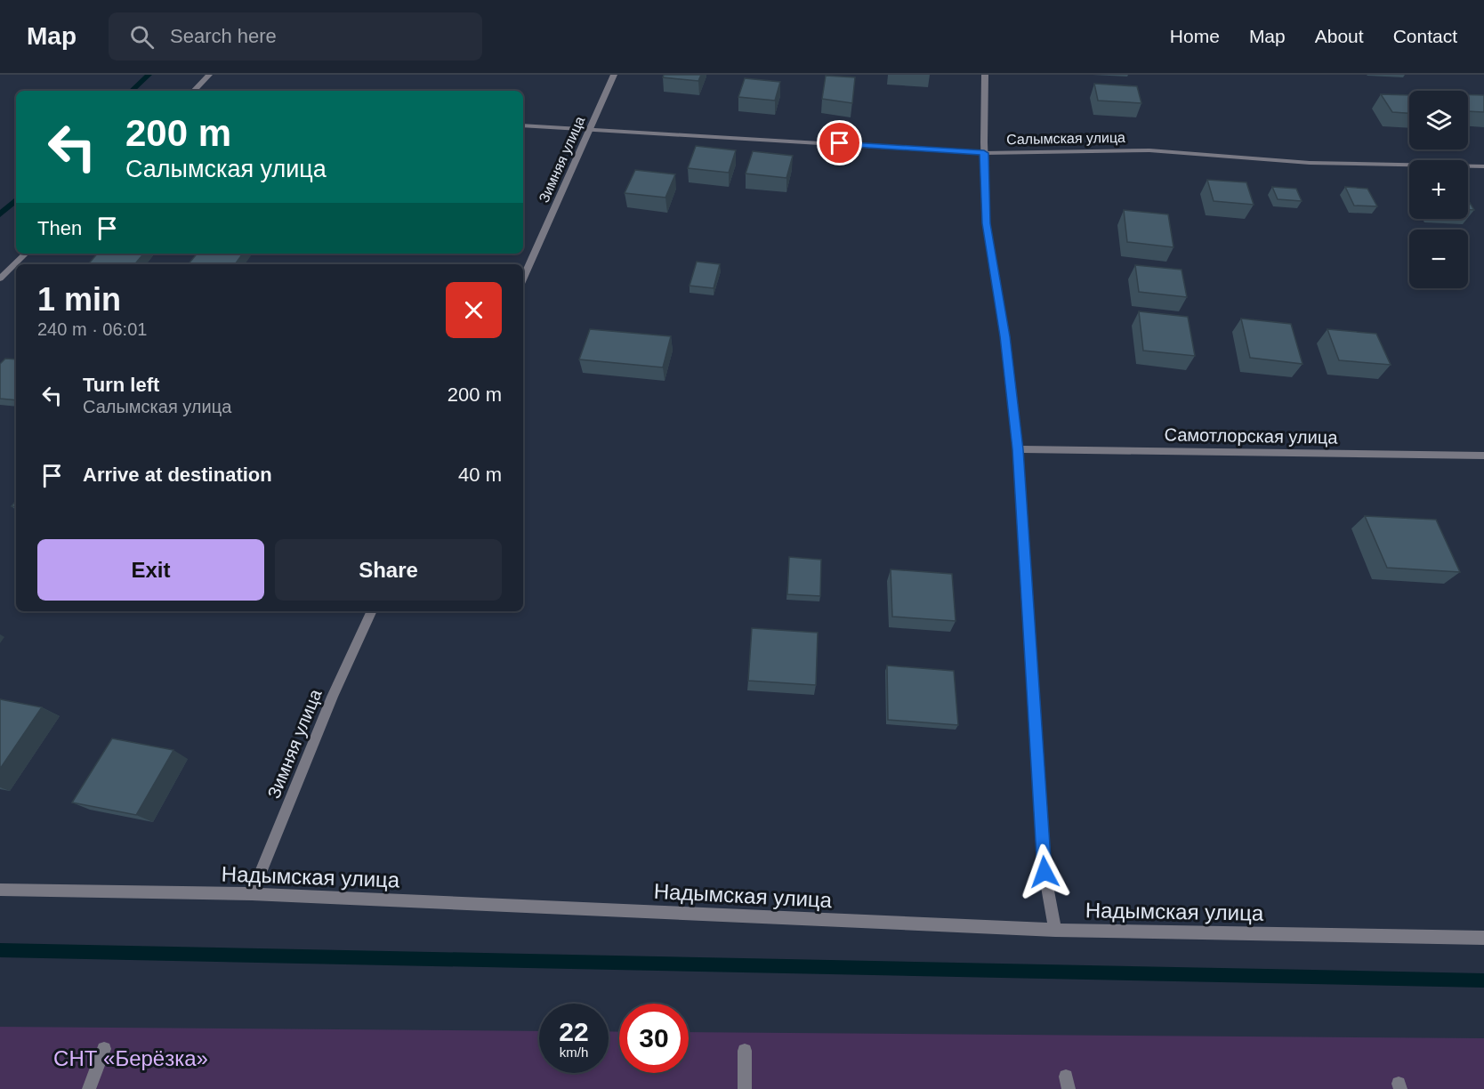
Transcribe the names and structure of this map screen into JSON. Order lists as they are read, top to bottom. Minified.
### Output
{"streets":{"street":["Салымская улица","Зимняя улица","Самотлорская улица","Надымская улица"]},"crossings":[["Салымская улица","Зимняя улица"],["Зимняя улица","Надымская улица"]],"parks":["СНТ «Берёзка»"],"page":{"header":"Map","search":"Search here","nav":["Home","Map","About","Contact"],"map_buttons":["+","−"],"turn":["200 m","Салымская улица"],"then":"Then","heading":["1 min","240 m · 06:01"],"list":[{"name":"Turn left","note":"Салымская улица","value":"200 m"},{"name":"Arrive at destination","value":"40 m"}],"buttons":["Exit","Share"],"speed":"22 km/h","limit":"30"}}
